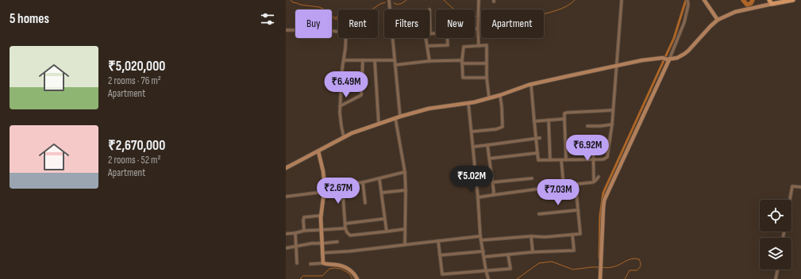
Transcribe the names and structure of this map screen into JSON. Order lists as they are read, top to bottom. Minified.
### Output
{"page":{"heading":"5 homes","chip":["Buy","Rent","Filters","New","Apartment"],"list":[{"name":"₹5,020,000","note":"2 rooms · 76 m² · Apartment"},{"name":"₹2,670,000","note":"2 rooms · 52 m² · Apartment"}],"price":["₹6.49M","₹6.92M","₹5.02M","₹2.67M","₹7.03M"]}}
